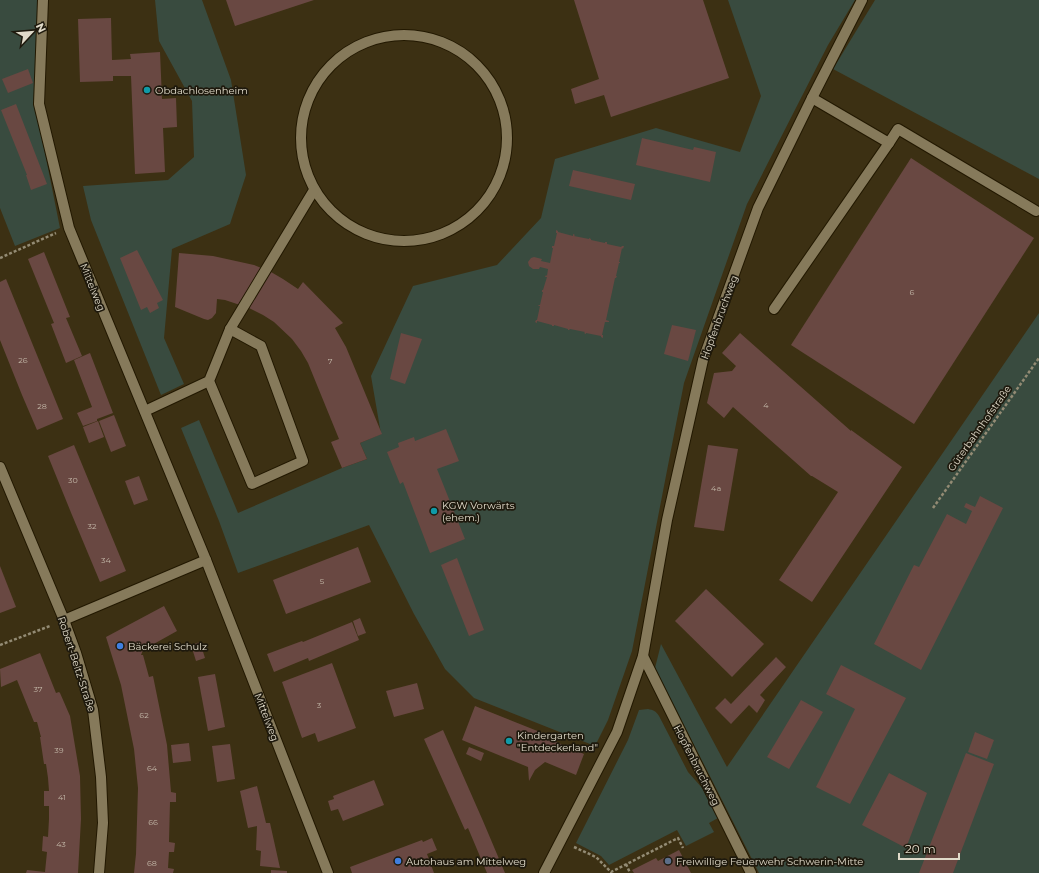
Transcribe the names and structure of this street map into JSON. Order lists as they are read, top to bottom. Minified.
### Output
{"streets":{"street":["Mittelweg","Hopfenbruchweg","Robert-Beltz-Straße"],"path":["Güterbahnhofstraße"]},"places":["Obdachlosenheim","KGW Vorwärts (ehem.)","Bäckerei Schulz","Kindergarten \"Entdeckerland\"","Autohaus am Mittelweg","Freiwillige Feuerwehr Schwerin-Mitte"],"house_numbers":["6","26","7","4","28","30","4a","32","34","5","37","3","62","39","64","41","66","43","68"],"scale_bar":"20 m","north":"top right"}
